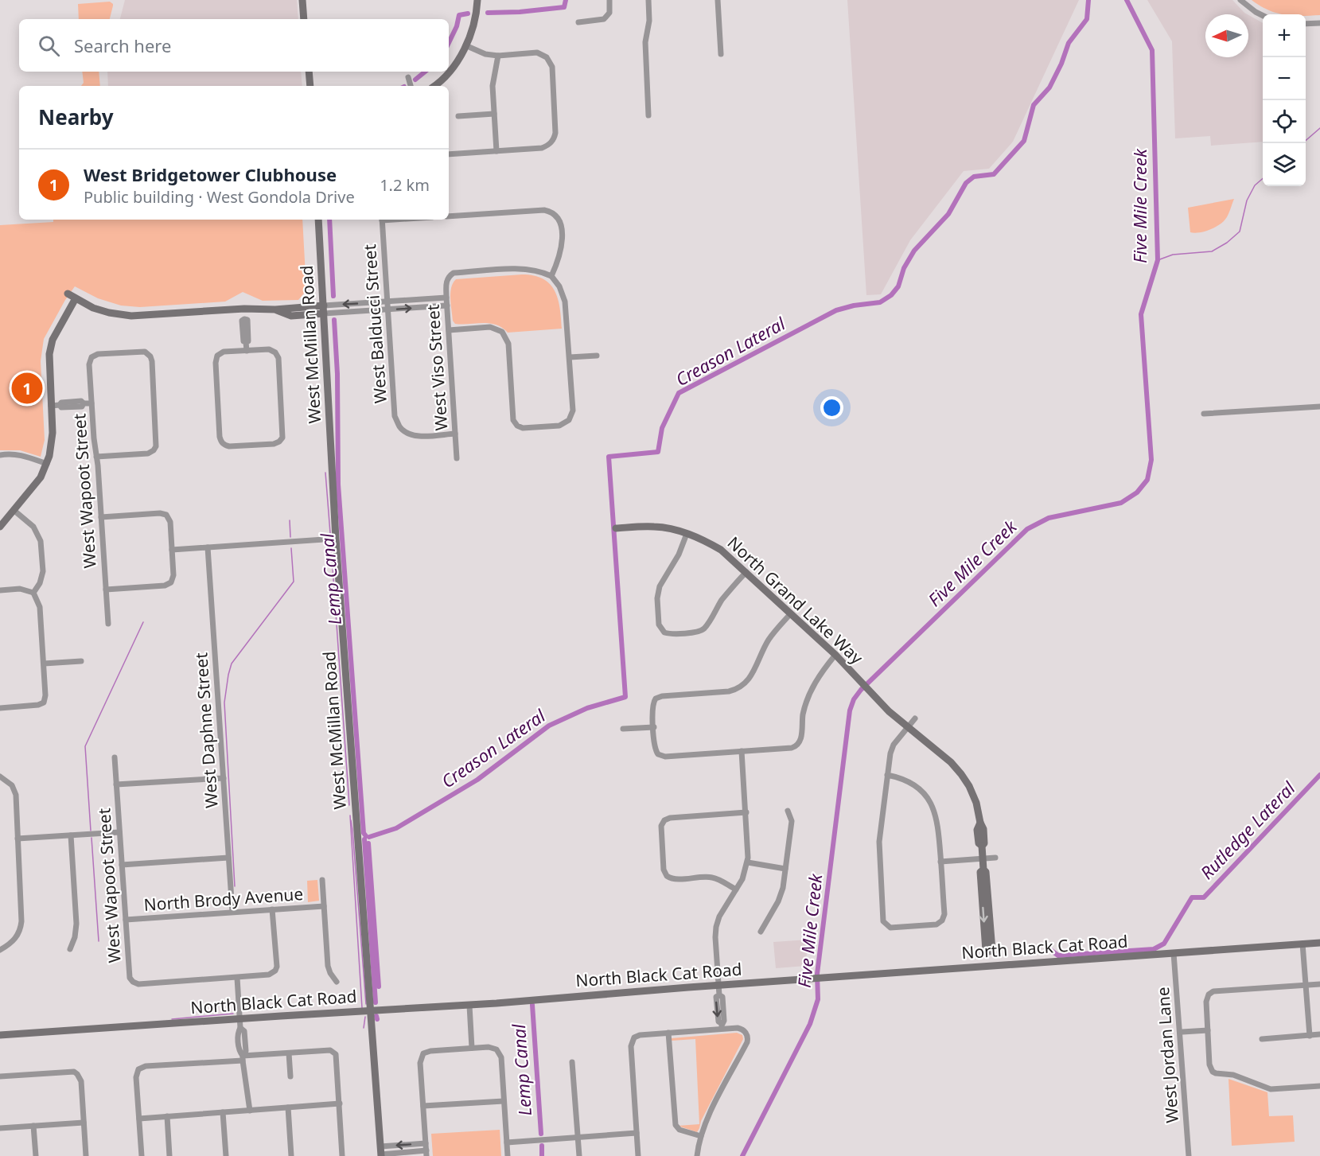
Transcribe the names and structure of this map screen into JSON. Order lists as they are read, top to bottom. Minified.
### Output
{"streets":{"main road":["West McMillan Road","North Grand Lake Way","North Black Cat Road"],"street":["West Balducci Street","West Viso Street","West Wapoot Street","West Daphne Street","North Brody Avenue","West Jordan Lane"]},"crossings":[["West Balducci Street","West Viso Street"],["West McMillan Road","North Black Cat Road"],["West Wapoot Street","North Brody Avenue"],["North Grand Lake Way","North Black Cat Road"],["West Daphne Street","North Brody Avenue"],["North Black Cat Road","West Jordan Lane"]],"water":["Five Mile Creek","Creason Lateral","Lemp Canal","Rutledge Lateral"],"north":"left","page":{"map_buttons":["+","−"],"search":"Search here","heading":"Nearby","list":[{"mark":"1","name":"West Bridgetower Clubhouse","note":"Public building · West Gondola Drive","value":"1.2 km"}],"pins":"1"}}
